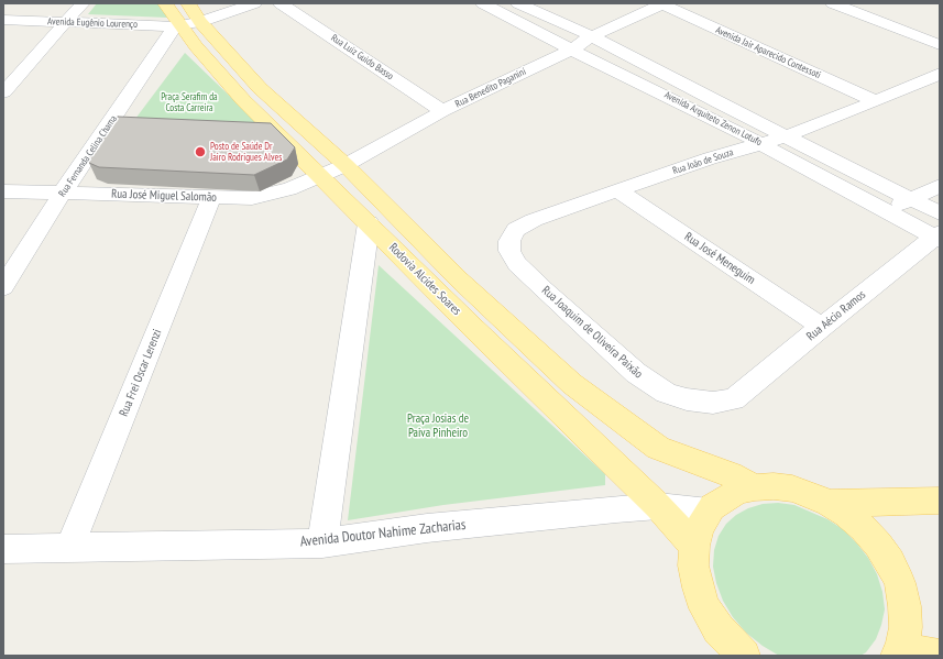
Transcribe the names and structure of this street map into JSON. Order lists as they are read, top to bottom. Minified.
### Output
{"streets":{"main road":["Rodovia Alcides Soares"],"street":["Avenida Eugênio Lourenço","Avenida Jair Aparecido Contessoti","Rua Luiz Guido Basso","Rua Benedito Paganini","Avenida Arquiteto Zenon Lotufo","Rua Fernanda Celina Chama","Rua João de Souza","Rua José Miguel Salomão","Rua José Meneguim","Rua Aécio Ramos","Rua Joaquim de Oliveira Paixão","Rua Frei Oscar Lerenzi","Avenida Doutor Nahime Zacharias"]},"crossings":[["Avenida Eugênio Lourenço","Rua Fernanda Celina Chama"],["Avenida Eugênio Lourenço","Rodovia Alcides Soares"],["Avenida Jair Aparecido Contessoti","Rua Benedito Paganini"],["Avenida Jair Aparecido Contessoti","Rua João de Souza"],["Rua Luiz Guido Basso","Rua Benedito Paganini"],["Rua Benedito Paganini","Avenida Arquiteto Zenon Lotufo"],["Rua Benedito Paganini","Rua José Miguel Salomão"],["Rua Benedito Paganini","Rodovia Alcides Soares"],["Avenida Arquiteto Zenon Lotufo","Rua João de Souza"],["Avenida Arquiteto Zenon Lotufo","Rua Aécio Ramos"],["Rua Fernanda Celina Chama","Rua José Miguel Salomão"],["Rua Fernanda Celina Chama","Rodovia Alcides Soares"],["Rua João de Souza","Rua José Meneguim"],["Rua João de Souza","Rua Joaquim de Oliveira Paixão"],["Rua José Miguel Salomão","Rodovia Alcides Soares"],["Rua José Miguel Salomão","Rua Frei Oscar Lerenzi"],["Rua José Meneguim","Rua Aécio Ramos"],["Rodovia Alcides Soares","Avenida Doutor Nahime Zacharias"],["Rua Aécio Ramos","Rua Joaquim de Oliveira Paixão"],["Rua Frei Oscar Lerenzi","Avenida Doutor Nahime Zacharias"]],"parks":["Praça Serafim da Costa Carreira","Praça Josias de Paiva Pinheiro"],"places":["Posto de Saúde Dr Jairo Rodrigues Alves"]}
